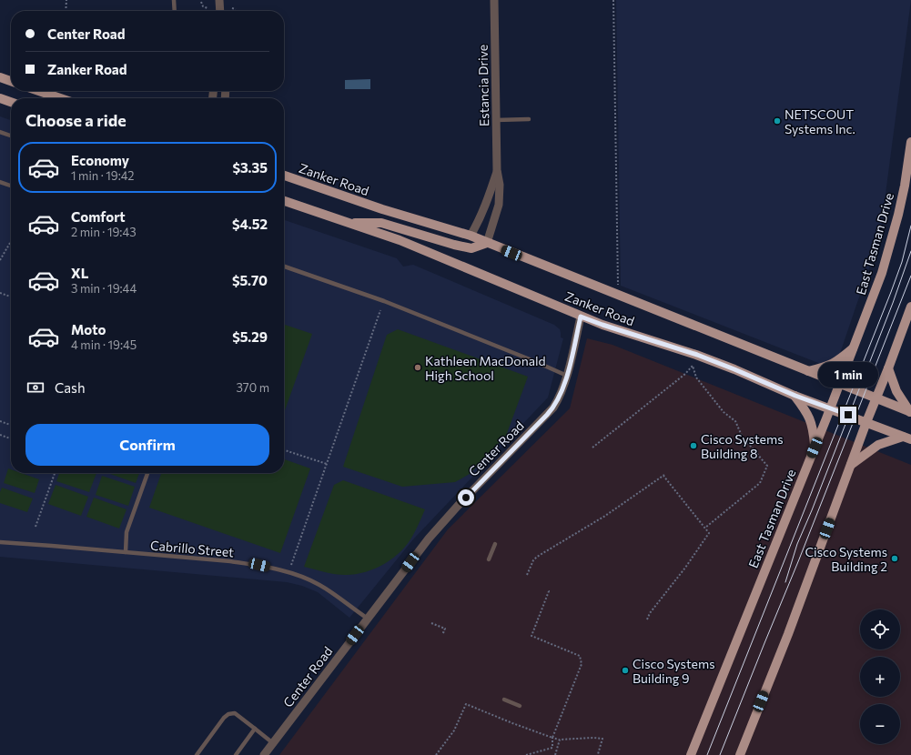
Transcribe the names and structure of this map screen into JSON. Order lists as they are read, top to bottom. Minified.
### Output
{"streets":{"main road":["Zanker Road","East Tasman Drive"],"street":["Estancia Drive","Center Road"],"lane":["Cabrillo Street"]},"crossings":[["Estancia Drive","Zanker Road"],["Zanker Road","East Tasman Drive"],["Zanker Road","Center Road"],["Center Road","Cabrillo Street"]],"places":["NETSCOUT Systems Inc.","Kathleen MacDonald High School","Cisco Systems Building 8","Cisco Systems Building 2","Cisco Systems Building 9"],"page":{"banner":["Center Road","Zanker Road"],"heading":"Choose a ride","list":[{"name":"Economy","note":"1 min · 19:42","value":"$3.35"},{"name":"Comfort","note":"2 min · 19:43","value":"$4.52"},{"name":"XL","note":"3 min · 19:44","value":"$5.70"},{"name":"Moto","note":"4 min · 19:45","value":"$5.29"}],"bubble":"1 min","pay":["Cash","370 m"],"buttons":"Confirm","map_buttons":["+","−"]}}
